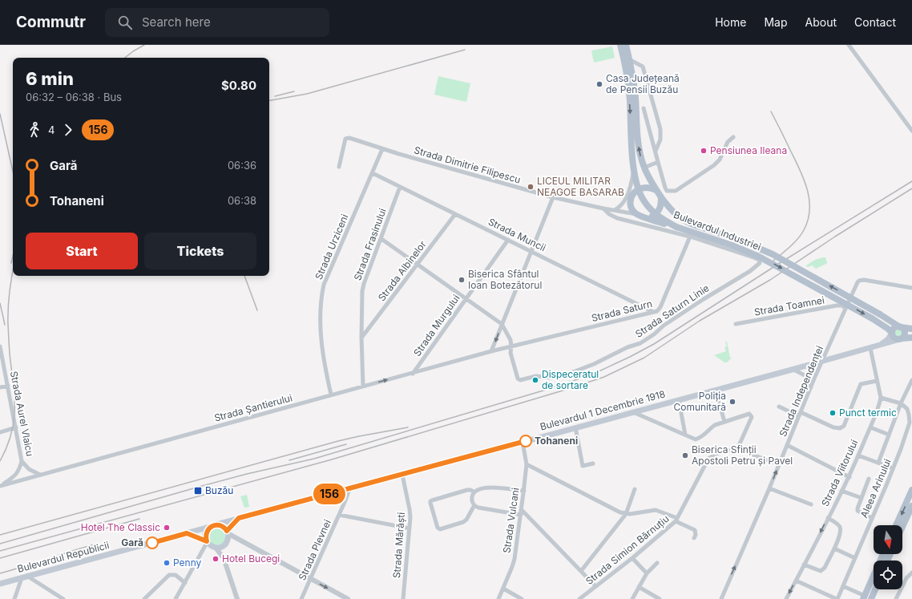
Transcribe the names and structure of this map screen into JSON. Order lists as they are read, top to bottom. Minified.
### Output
{"streets":{"main road":["Bulevardul Industriei","Bulevardul 1 Decembrie 1918","Bulevardul Republicii"],"street":["Strada Dimitrie Filipescu","Strada Muncii","Strada Frasinului","Strada Urziceni","Strada Albinelor","Strada Toamnei","Strada Saturn","Strada Saturn Linie","Strada Murgului","Strada Independenței","Strada Șantierului","Strada Aurel Vlaicu","Strada Viitorului","Aleea Arinului","Strada Vulcani","Strada Mărăști","Strada Plevnei","Strada Simion Bărnuțiu"]},"crossings":[["Strada Dimitrie Filipescu","Strada Urziceni"],["Strada Dimitrie Filipescu","Strada Saturn"],["Strada Dimitrie Filipescu","Strada Saturn Linie"],["Bulevardul Industriei","Bulevardul 1 Decembrie 1918"],["Strada Muncii","Strada Frasinului"],["Strada Muncii","Strada Urziceni"],["Strada Muncii","Strada Albinelor"],["Strada Muncii","Strada Saturn"],["Strada Muncii","Strada Murgului"],["Strada Frasinului","Strada Albinelor"],["Strada Frasinului","Strada Șantierului"],["Strada Urziceni","Strada Șantierului"],["Strada Toamnei","Strada Independenței"],["Strada Saturn","Strada Saturn Linie"],["Strada Saturn","Strada Șantierului"],["Strada Saturn Linie","Strada Șantierului"],["Strada Murgului","Strada Șantierului"],["Strada Independenței","Bulevardul 1 Decembrie 1918"],["Strada Șantierului","Strada Aurel Vlaicu"],["Bulevardul 1 Decembrie 1918","Strada Viitorului"],["Bulevardul 1 Decembrie 1918","Strada Vulcani"],["Bulevardul 1 Decembrie 1918","Strada Mărăști"],["Bulevardul 1 Decembrie 1918","Strada Plevnei"],["Bulevardul 1 Decembrie 1918","Bulevardul Republicii"]],"one_way":["Strada Independenței"],"places":{"other":["Casa Județeană de Pensii Buzău","Pensiunea Ileana","LICEUL MILITAR NEAGOE BASARAB","Biserica Sfântul Ioan Botezătorul","Dispeceratul de sortare","Poliția Comunitară","Punct termic","Tohaneni","Biserica Sfinții Apostoli Petru și Pavel","Hotel The Classic","Gară","Hotel Bucegi","Penny"],"transit":["Buzău"]},"lines":["bus line 156"],"north":"bottom","page":{"header":"Commutr","search":"Search here","nav":["Home","Map","About","Contact"],"on_map":"156","heading":["6 min","06:32 – 06:38 · Bus","$0.80"],"legs":["4","156"],"list":[{"name":"Gară","value":"06:36"},{"name":"Tohaneni","value":"06:38"}],"buttons":["Start","Tickets"]}}
